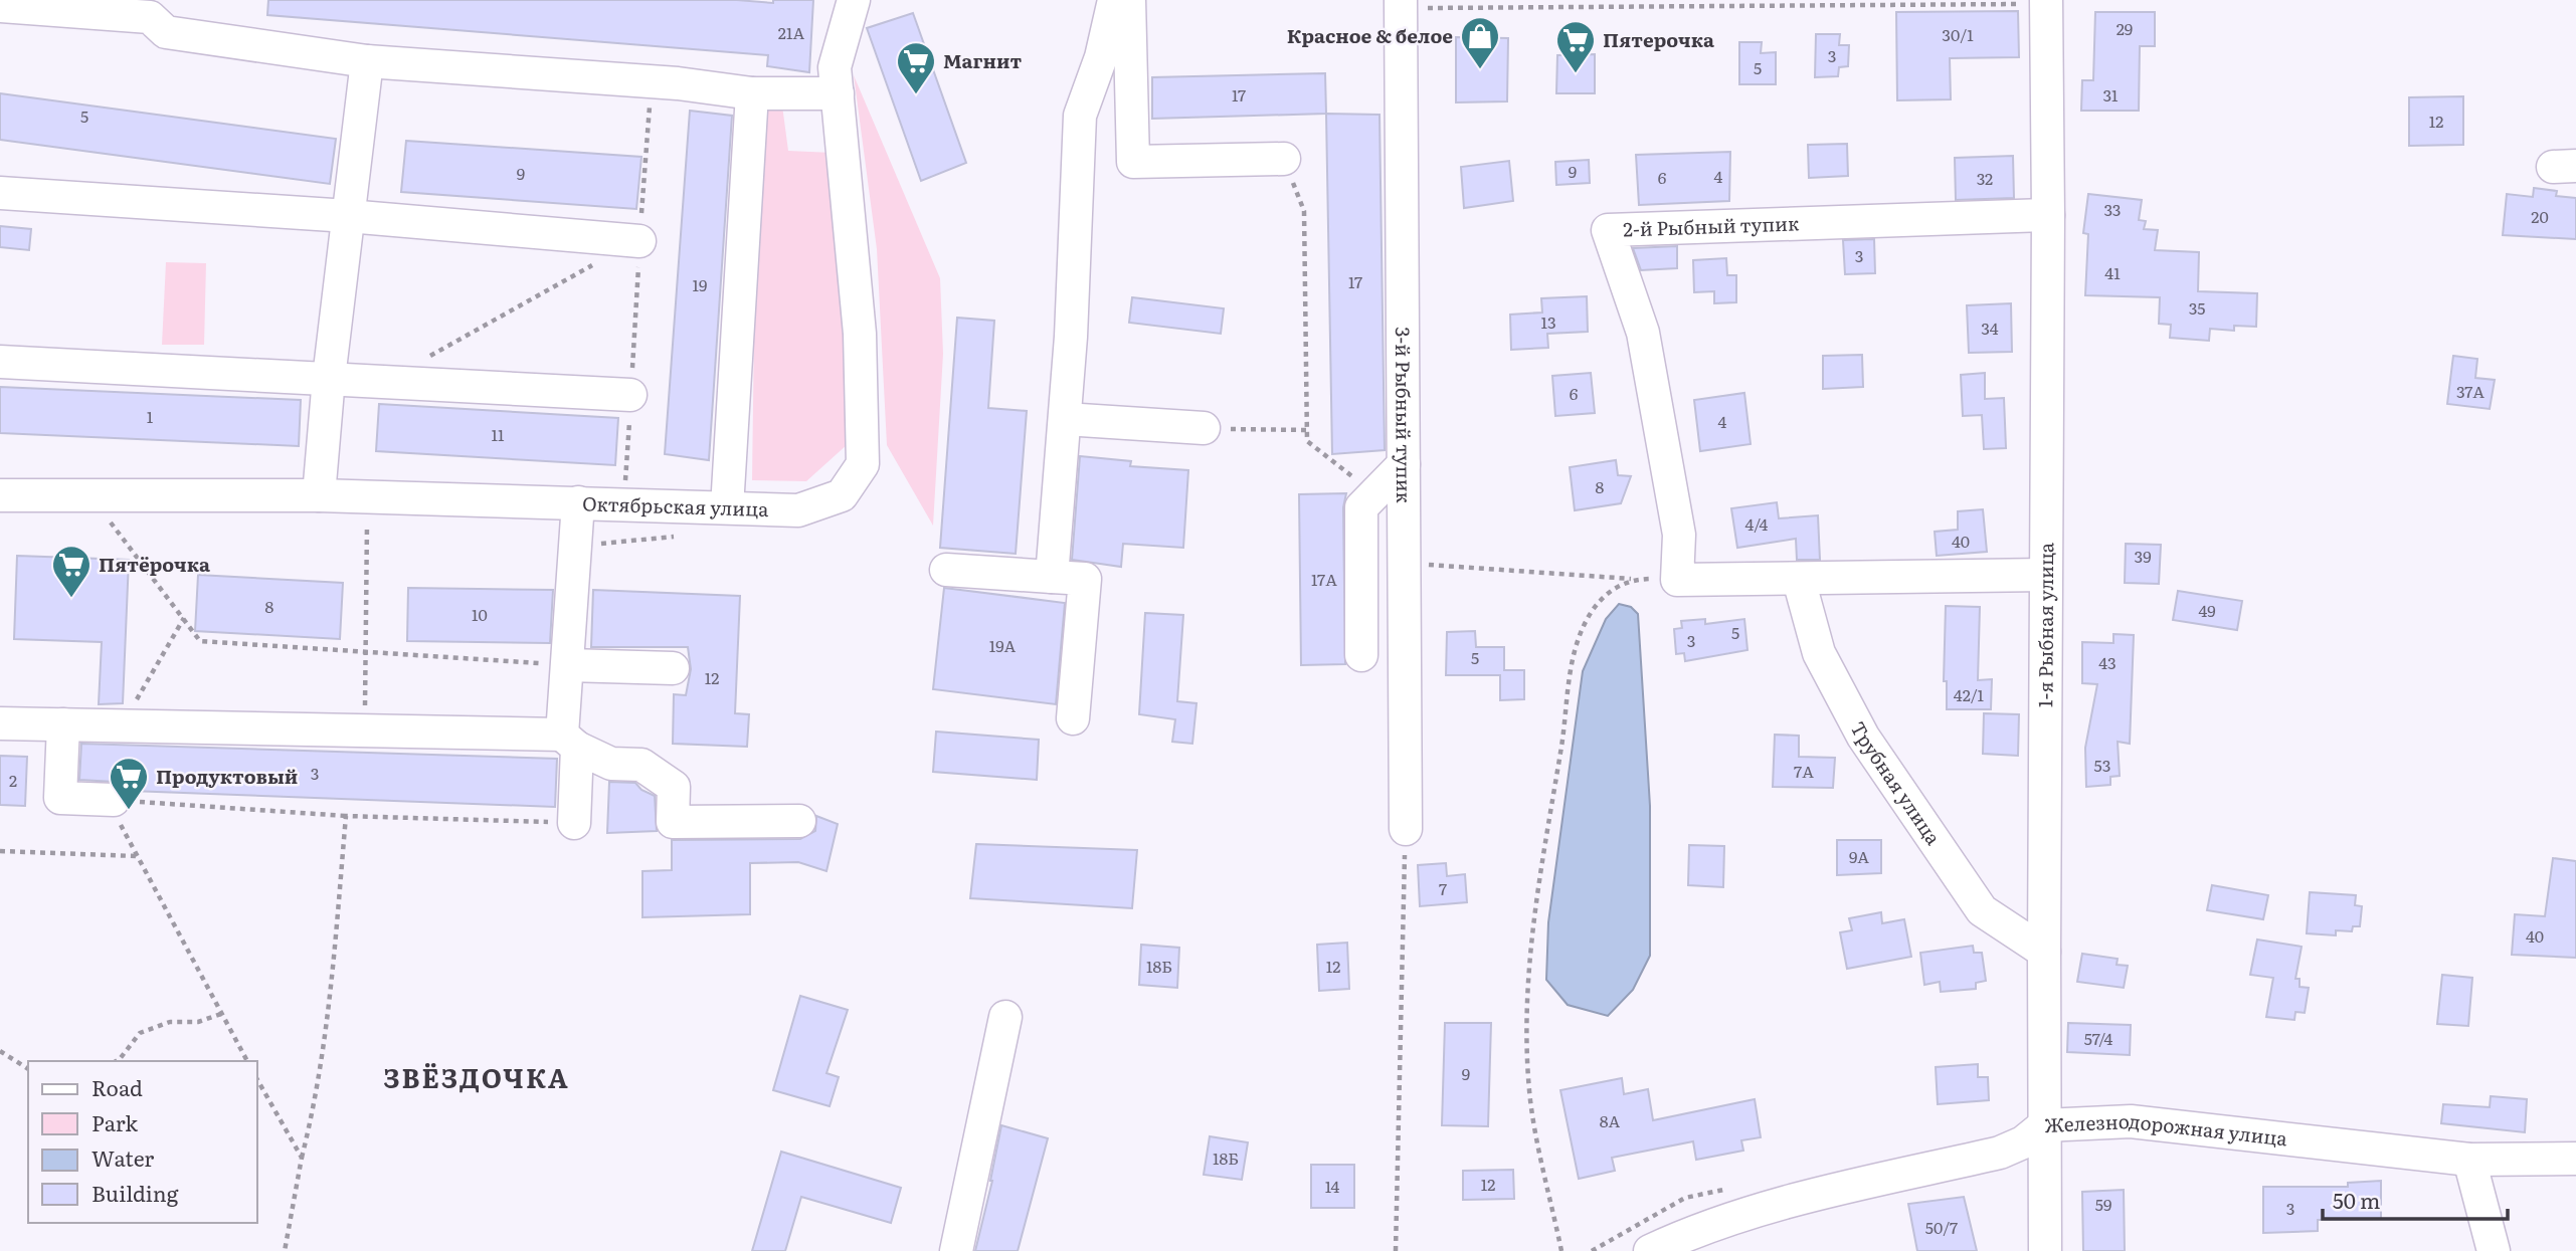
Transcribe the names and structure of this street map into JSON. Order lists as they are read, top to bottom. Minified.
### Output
{"streets":{"street":["2-й Рыбный тупик","3-й Рыбный тупик","Октябрьская улица","1-я Рыбная улица","Трубная улица","Железнодорожная улица"]},"crossings":[["2-й Рыбный тупик","1-я Рыбная улица"],["1-я Рыбная улица","Трубная улица"],["1-я Рыбная улица","Железнодорожная улица"]],"districts":["ЗВЁЗДОЧКА"],"places":{"shop":["Красное & белое"],"supermarket":["Пятерочка","Магнит","Пятёрочка","Продуктовый"]},"house_numbers":["29","21А","30/1","3","5","17","31","5","12","9","9","4","6","32","33","20","3","41","17","19","35","13","34","37А","6","1","4","11","8","4/4","40","39","17А","8","49","10","5","3","19А","5","43","12","42/1","53","7А","3","2","9А","7","40","18Б","12","57/4","9","8А","18Б","12","14","59","3","50/7"],"legend":["Road","Park","Water","Building"],"scale_bar":"50 m"}
